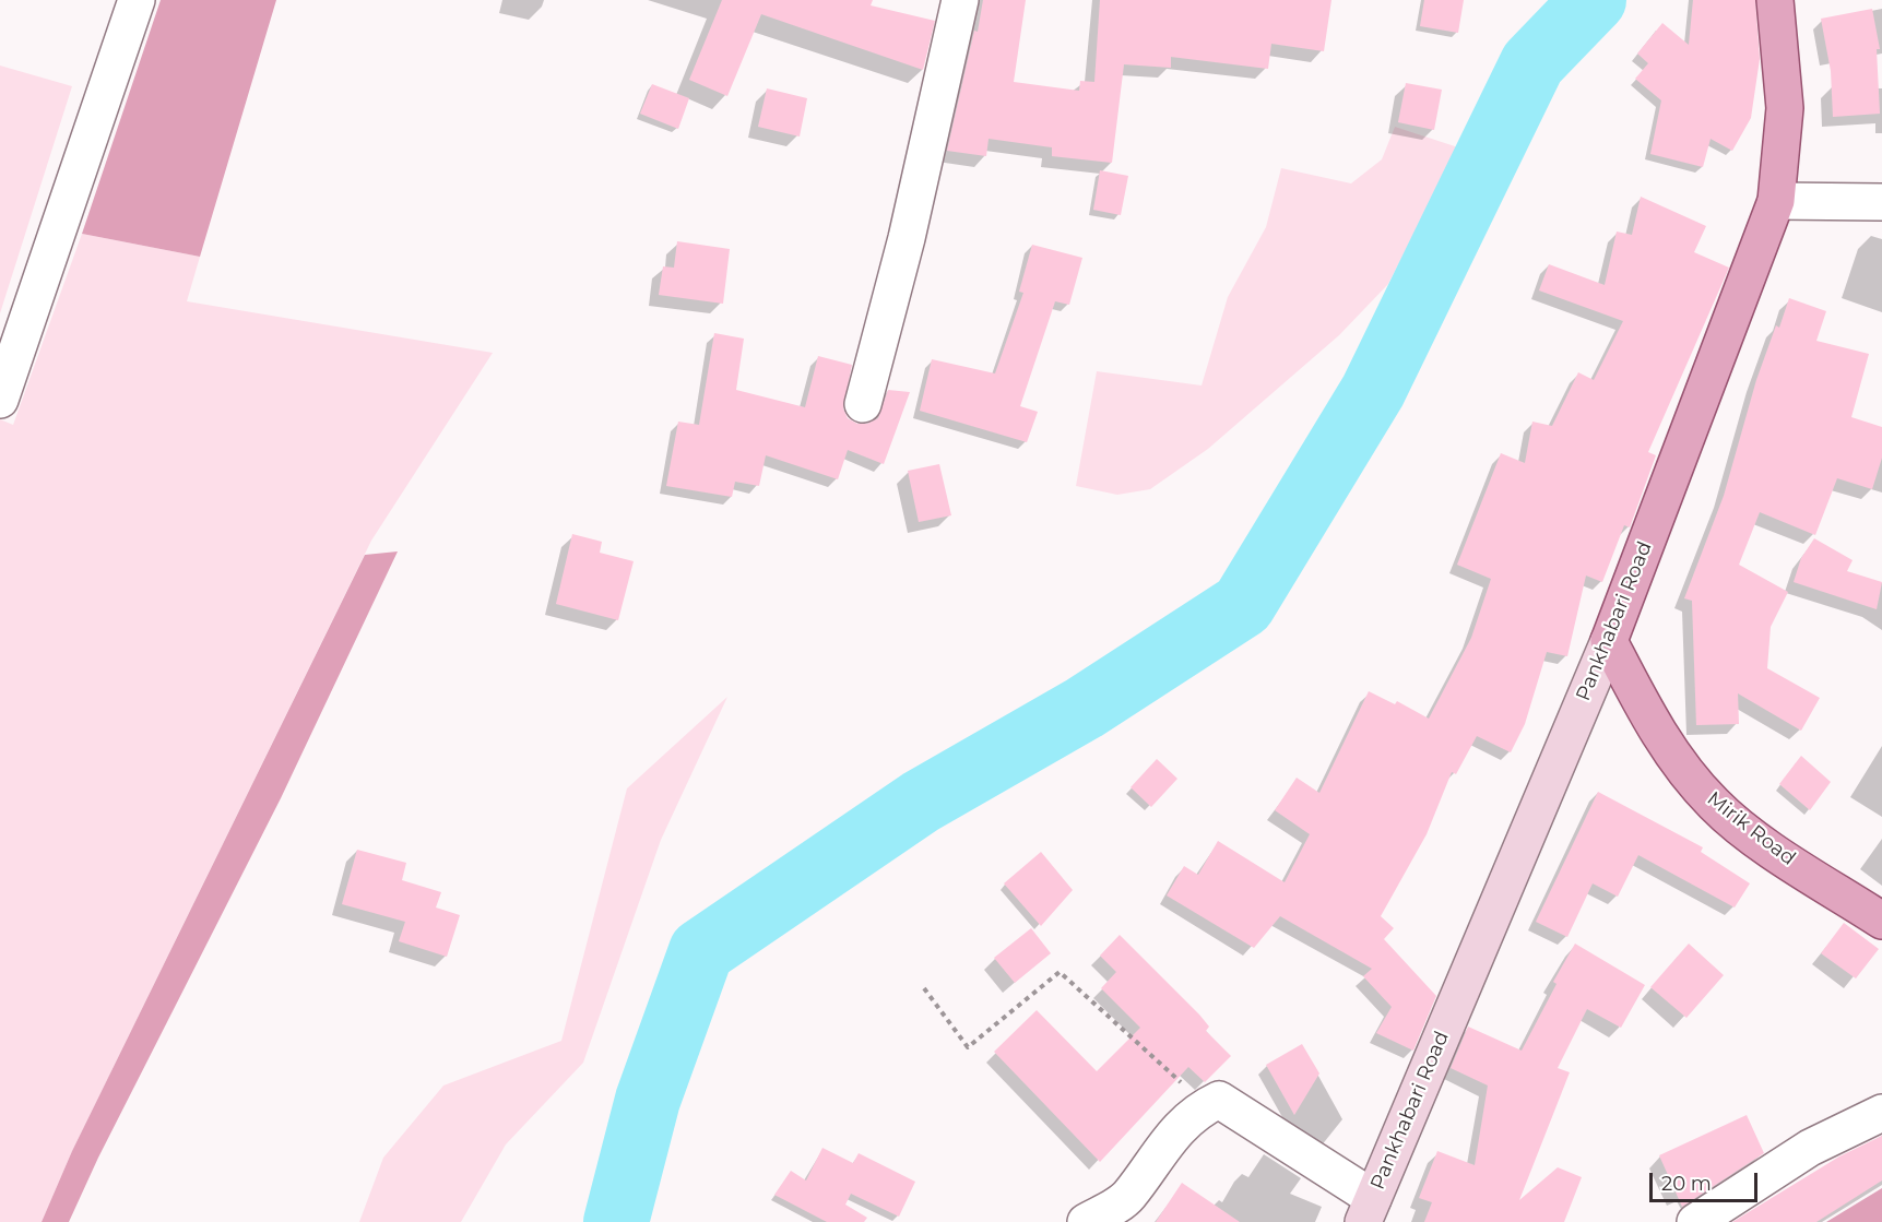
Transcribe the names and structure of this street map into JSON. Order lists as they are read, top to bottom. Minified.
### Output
{"streets":{"main road":["Pankhabari Road","Mirik Road"]},"crossings":[["Pankhabari Road","Mirik Road"]],"scale_bar":"20 m"}
